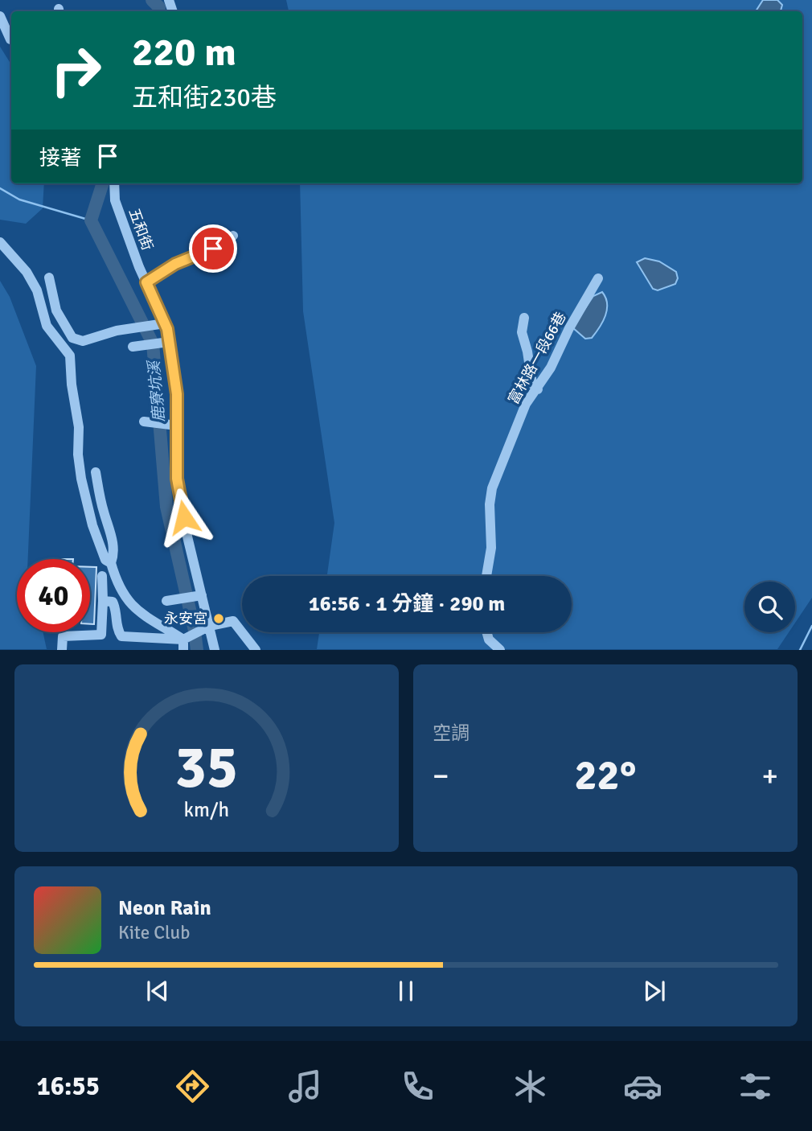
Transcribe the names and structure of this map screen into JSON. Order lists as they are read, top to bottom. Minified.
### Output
{"streets":{"street":["五和街","富林路一段66巷"]},"water":["鹿寮坑溪"],"places":["永安宮"],"page":{"turn":["220 m","五和街230巷"],"then":"接著","limit":"40","trip":"16:56 · 1 分鐘 · 290 m","tile":"空調","heat":["−","22°","+"],"song":["Neon Rain","Kite Club"],"tabs":"16:55","gauge":["35","km/h"]}}
